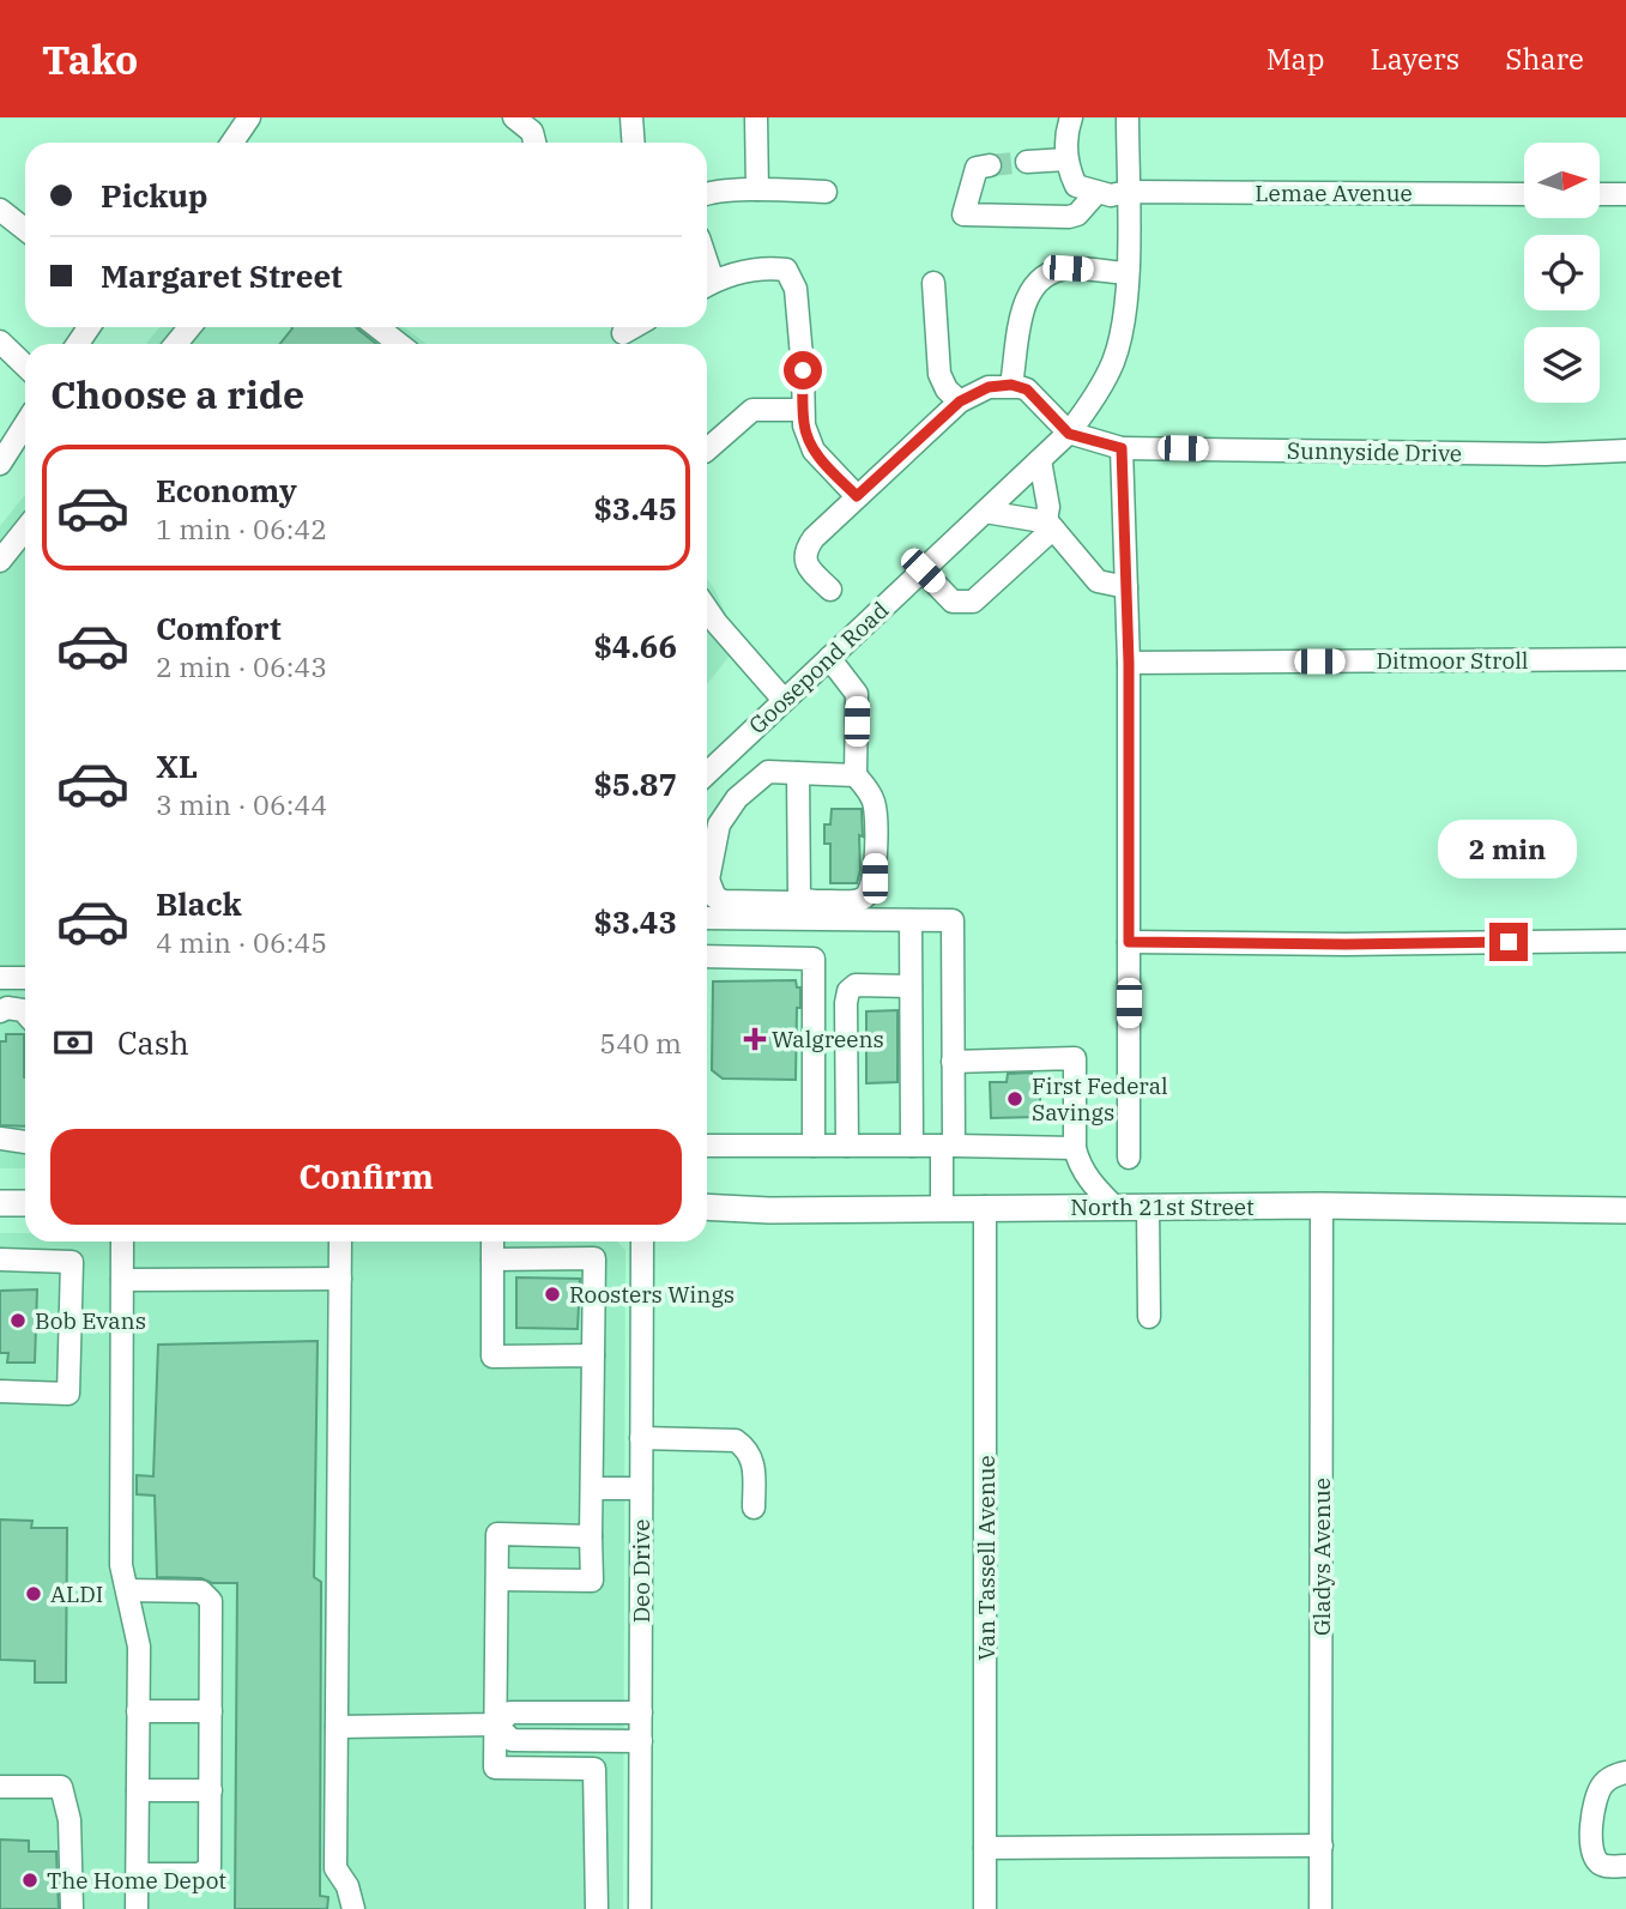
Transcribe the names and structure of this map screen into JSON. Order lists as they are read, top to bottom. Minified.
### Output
{"streets":{"main road":["North 21st Street"],"street":["Lemae Avenue","Sunnyside Drive","Ditmoor Stroll","Goosepond Road","Gladys Avenue","Van Tassell Avenue","Deo Drive"]},"crossings":[["Lemae Avenue","Goosepond Road"],["Sunnyside Drive","Goosepond Road"],["North 21st Street","Gladys Avenue"],["North 21st Street","Van Tassell Avenue"]],"places":{"health":["Walgreens"],"other":["First Federal Savings","Roosters Wings","Bob Evans","ALDI","The Home Depot"]},"north":"right","page":{"header":"Tako","nav":["Map","Layers","Share"],"banner":["Pickup","Margaret Street"],"heading":"Choose a ride","list":[{"name":"Economy","note":"1 min · 06:42","value":"$3.45"},{"name":"Comfort","note":"2 min · 06:43","value":"$4.66"},{"name":"XL","note":"3 min · 06:44","value":"$5.87"},{"name":"Black","note":"4 min · 06:45","value":"$3.43"}],"bubble":"2 min","pay":["Cash","540 m"],"buttons":"Confirm"}}
